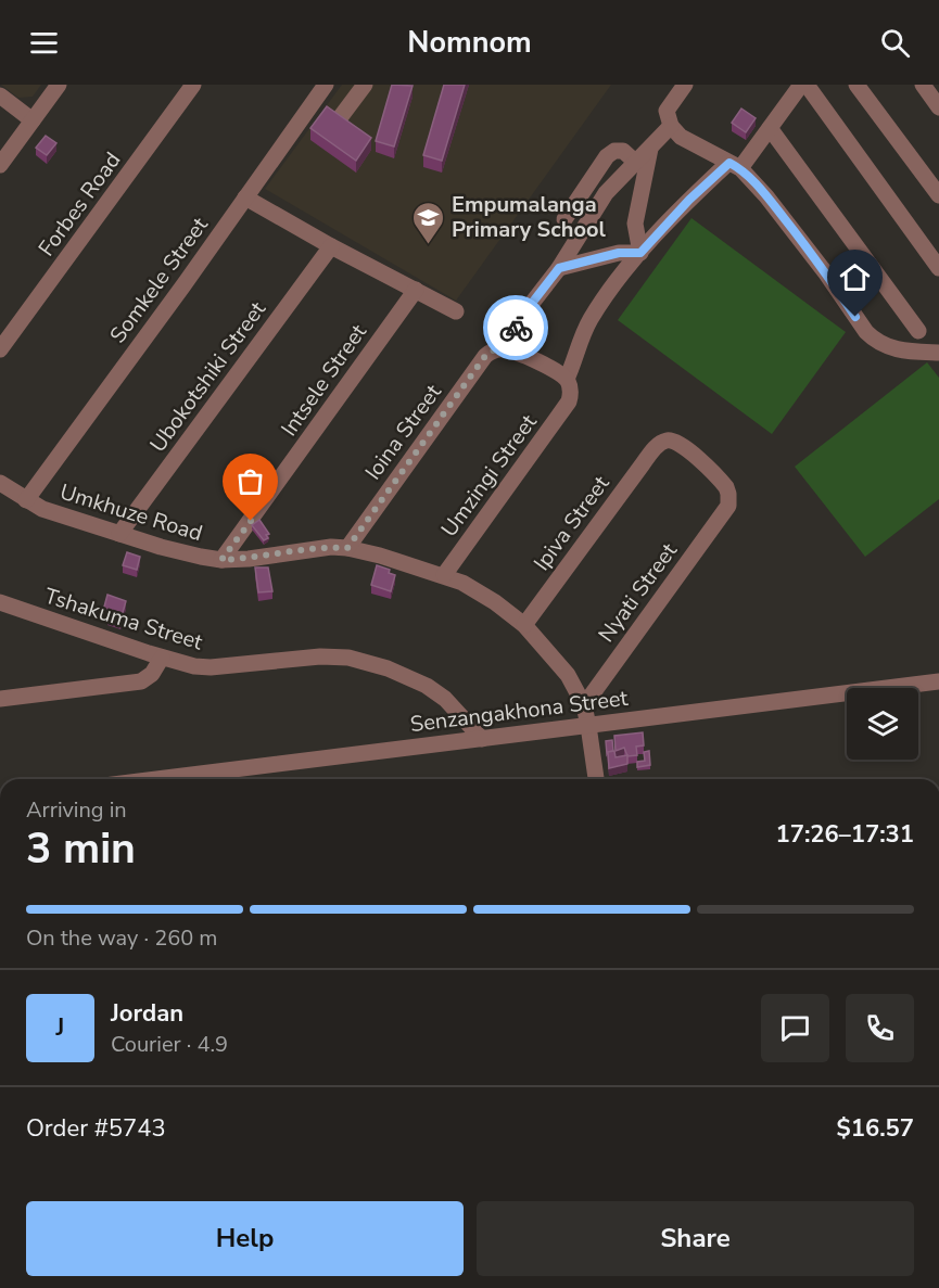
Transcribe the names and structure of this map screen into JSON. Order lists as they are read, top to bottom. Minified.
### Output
{"streets":{"street":["Forbes Road","Somkele Street","Ubokotshiki Street","Intsele Street","Ioina Street","Umzingi Street","Umkhuze Road","Ipiva Street","Nyati Street","Tshakuma Street","Senzangakhona Street"]},"crossings":[["Somkele Street","Umkhuze Road"],["Ubokotshiki Street","Umkhuze Road"],["Intsele Street","Umkhuze Road"],["Ioina Street","Umkhuze Road"],["Umzingi Street","Umkhuze Road"],["Umkhuze Road","Ipiva Street"],["Umkhuze Road","Nyati Street"],["Umkhuze Road","Senzangakhona Street"],["Ipiva Street","Nyati Street"],["Tshakuma Street","Senzangakhona Street"]],"places":{"school or university":["Empumalanga Primary School"]},"page":{"header":"Nomnom","heading":["3 min","Arriving in","17:26–17:31"],"panel":["Jordan","Courier · 4.9","Order #5743","$16.57"],"bar":"On the way · 260 m","round":"J","buttons":["Help","Share"]}}
